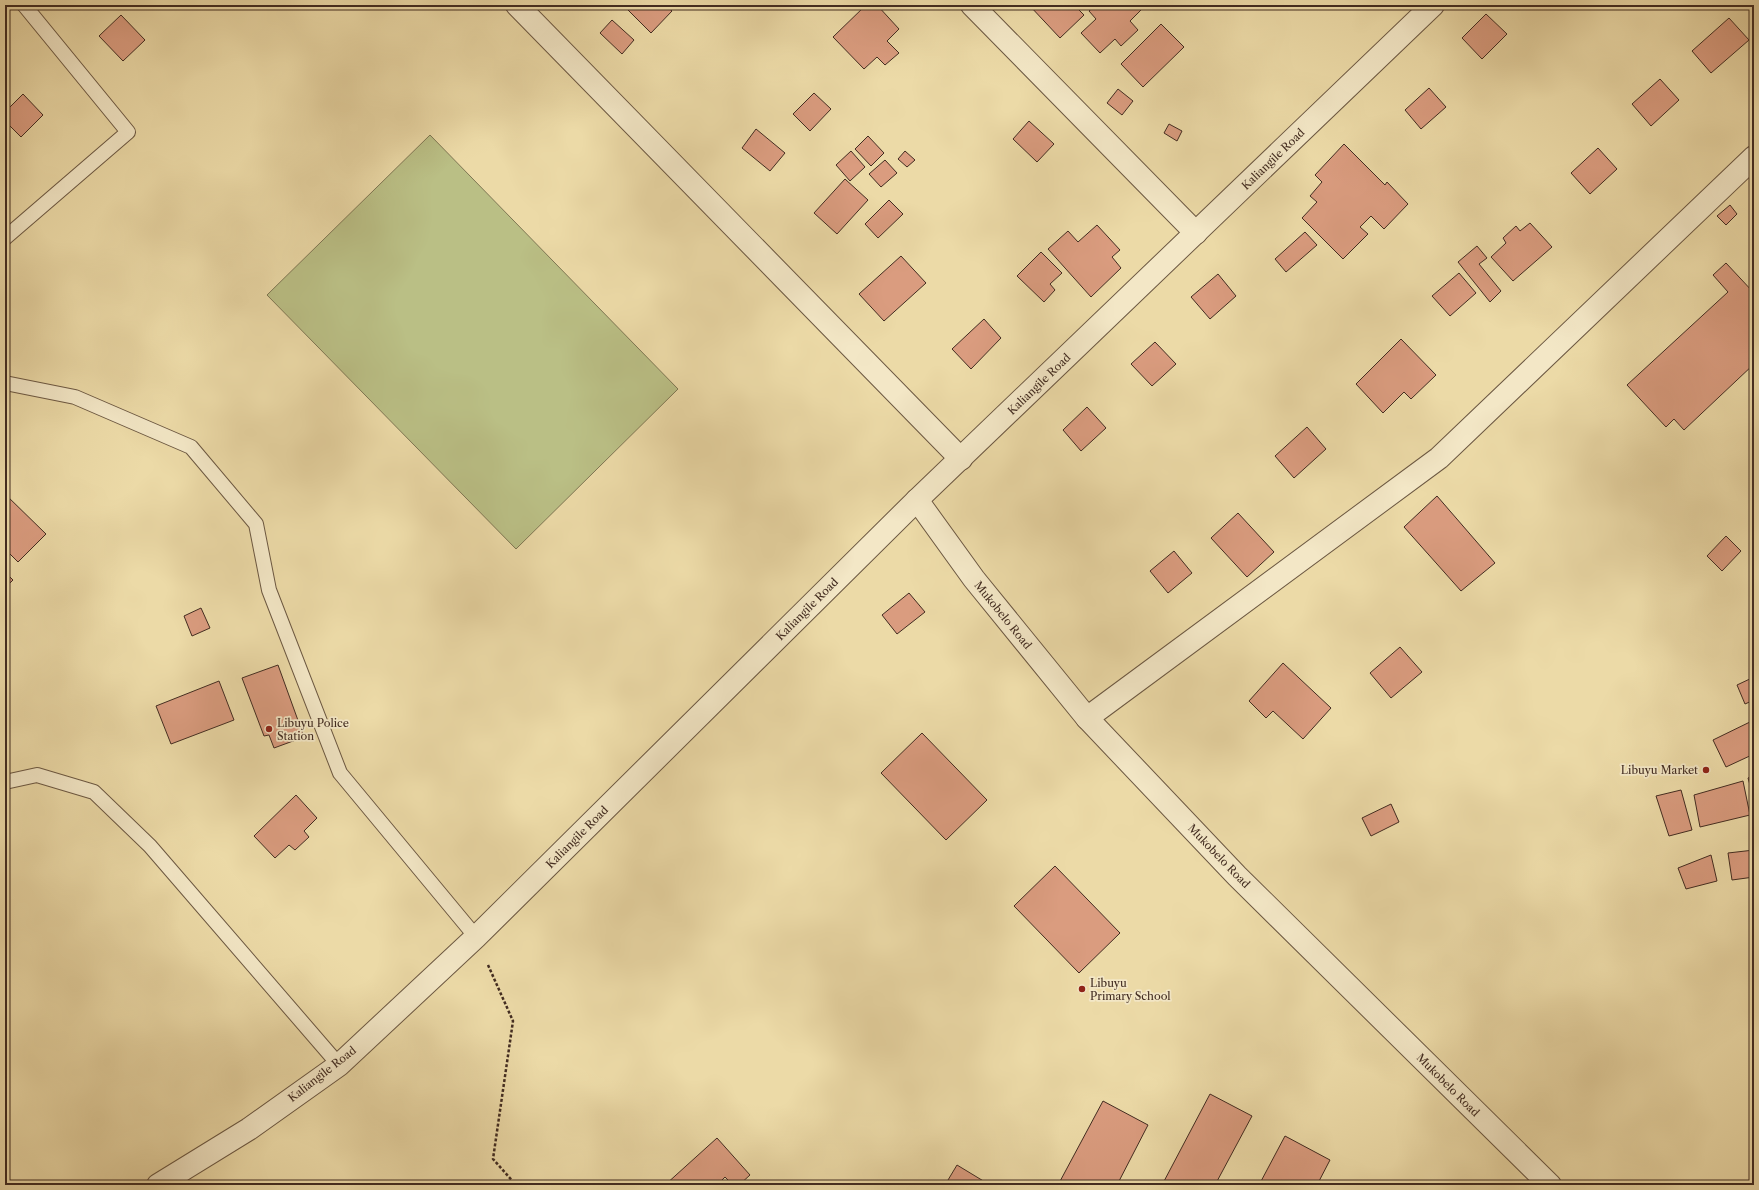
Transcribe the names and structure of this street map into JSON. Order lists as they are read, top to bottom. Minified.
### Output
{"streets":{"street":["Kaliangile Road","Mukobelo Road"]},"crossings":[["Kaliangile Road","Mukobelo Road"]],"places":["Libuyu Police Station","Libuyu Market","Libuyu Primary School"]}
